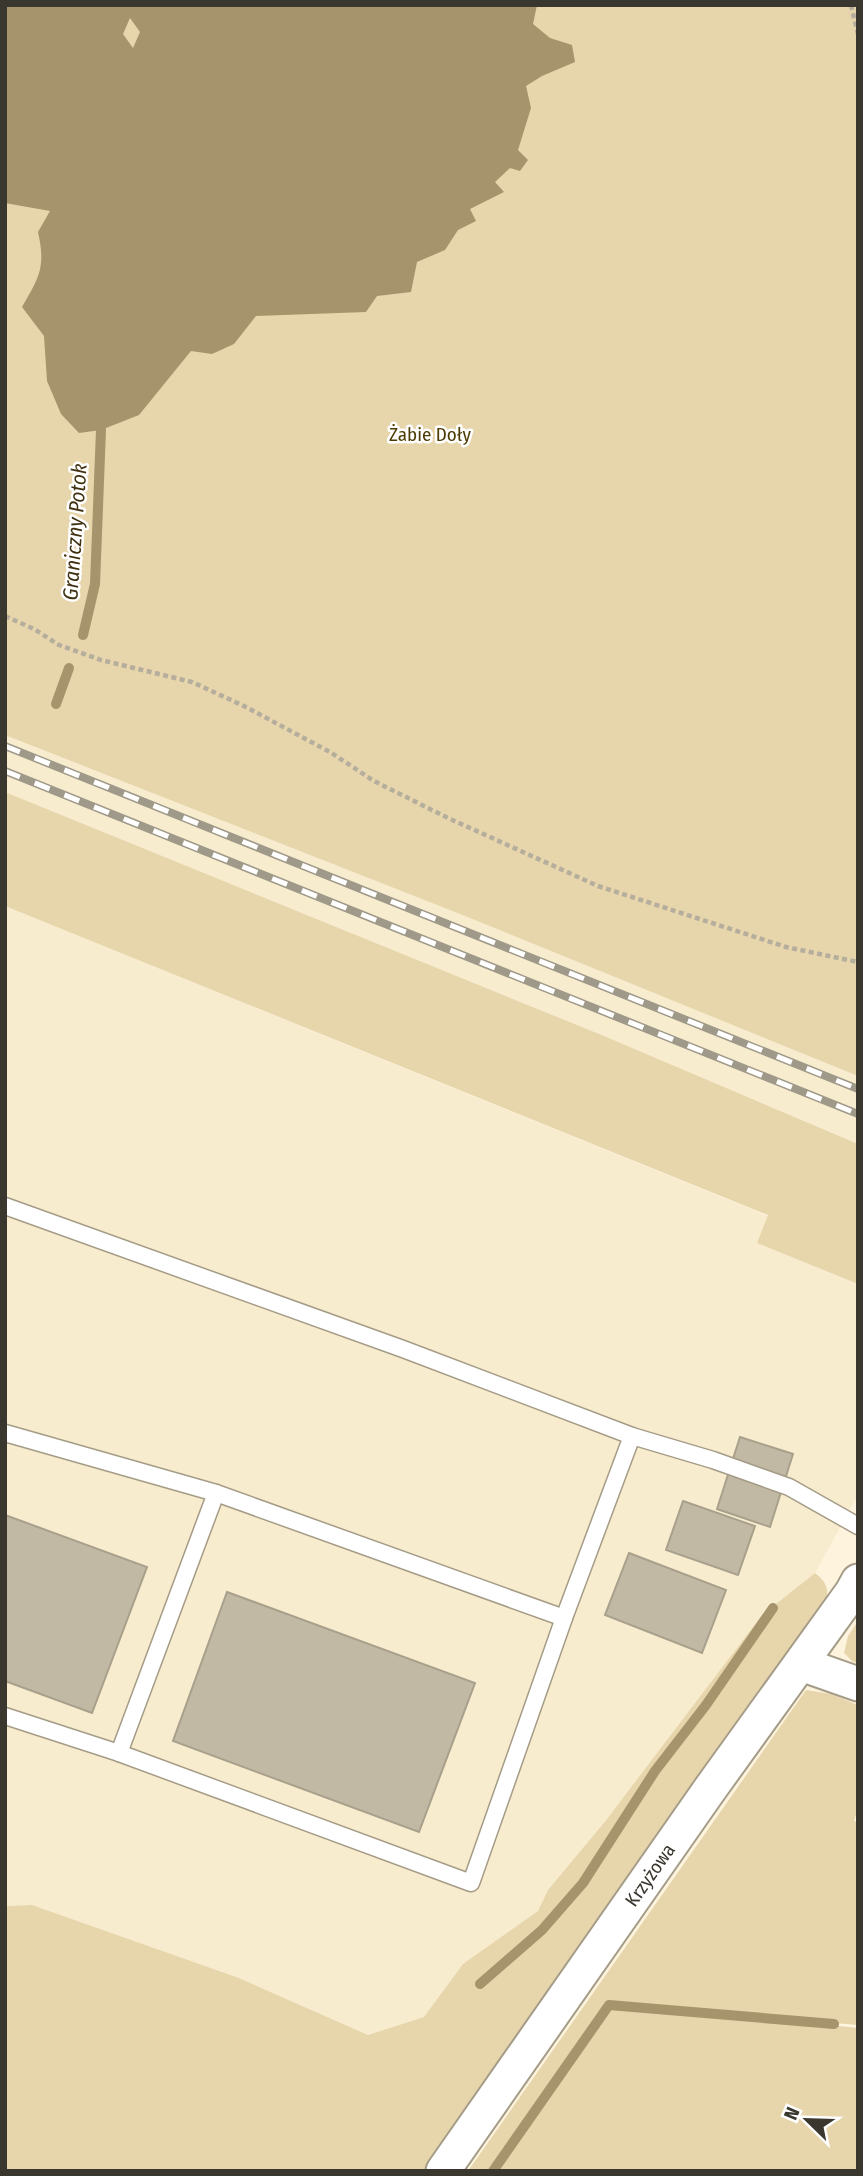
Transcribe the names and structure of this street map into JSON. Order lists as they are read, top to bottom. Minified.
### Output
{"streets":{"street":["Krzyżowa"]},"water":["Graniczny Potok"],"parks":["Żabie Doły"],"north":"top left"}
